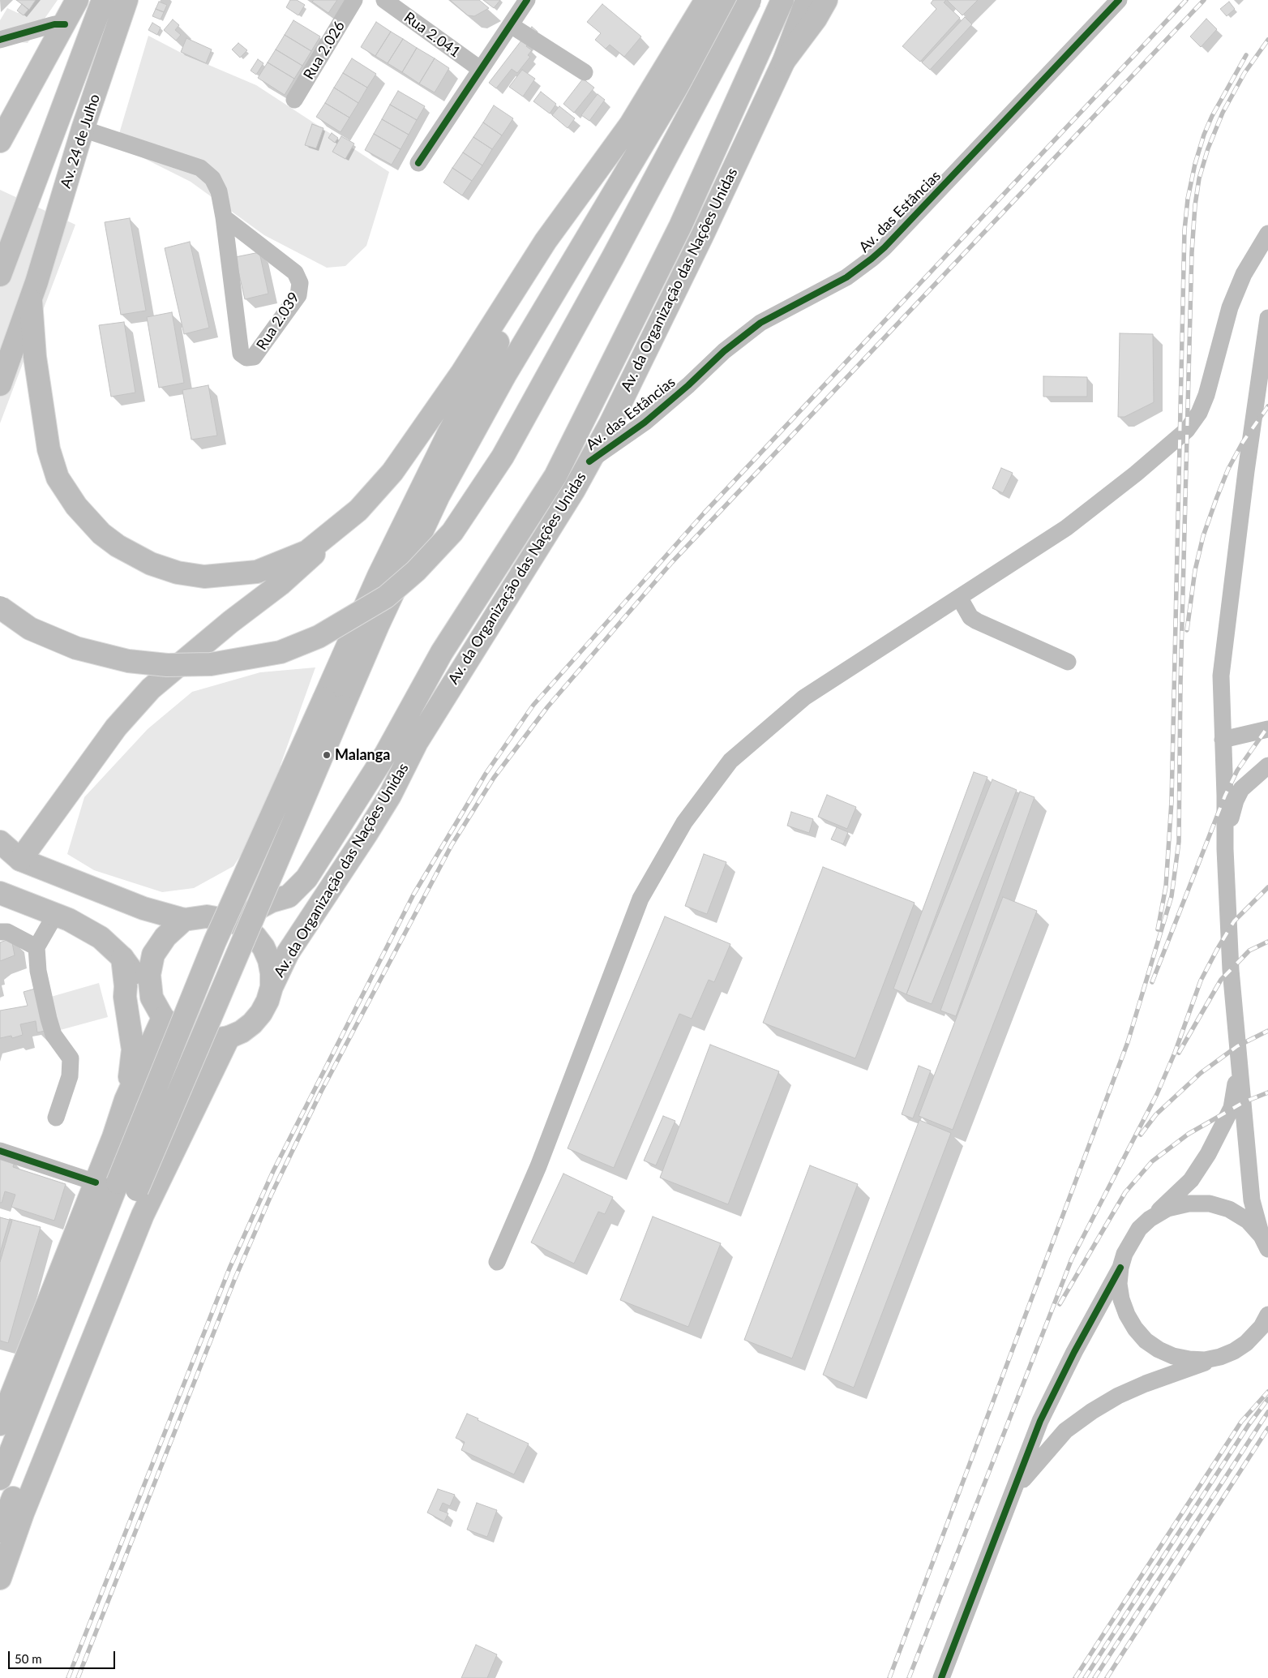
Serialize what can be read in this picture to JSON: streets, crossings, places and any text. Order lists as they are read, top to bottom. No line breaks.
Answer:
{"streets":{"main road":["Av. 24 de Julho","Av. da Organização das Nações Unidas"],"street":["Rua 2.041","Rua 2.026","Av. das Estâncias","Rua 2.039"]},"crossings":[["Av. 24 de Julho","Rua 2.039"],["Av. das Estâncias","Av. da Organização das Nações Unidas"]],"places":["Malanga"],"scale_bar":"50 m"}
